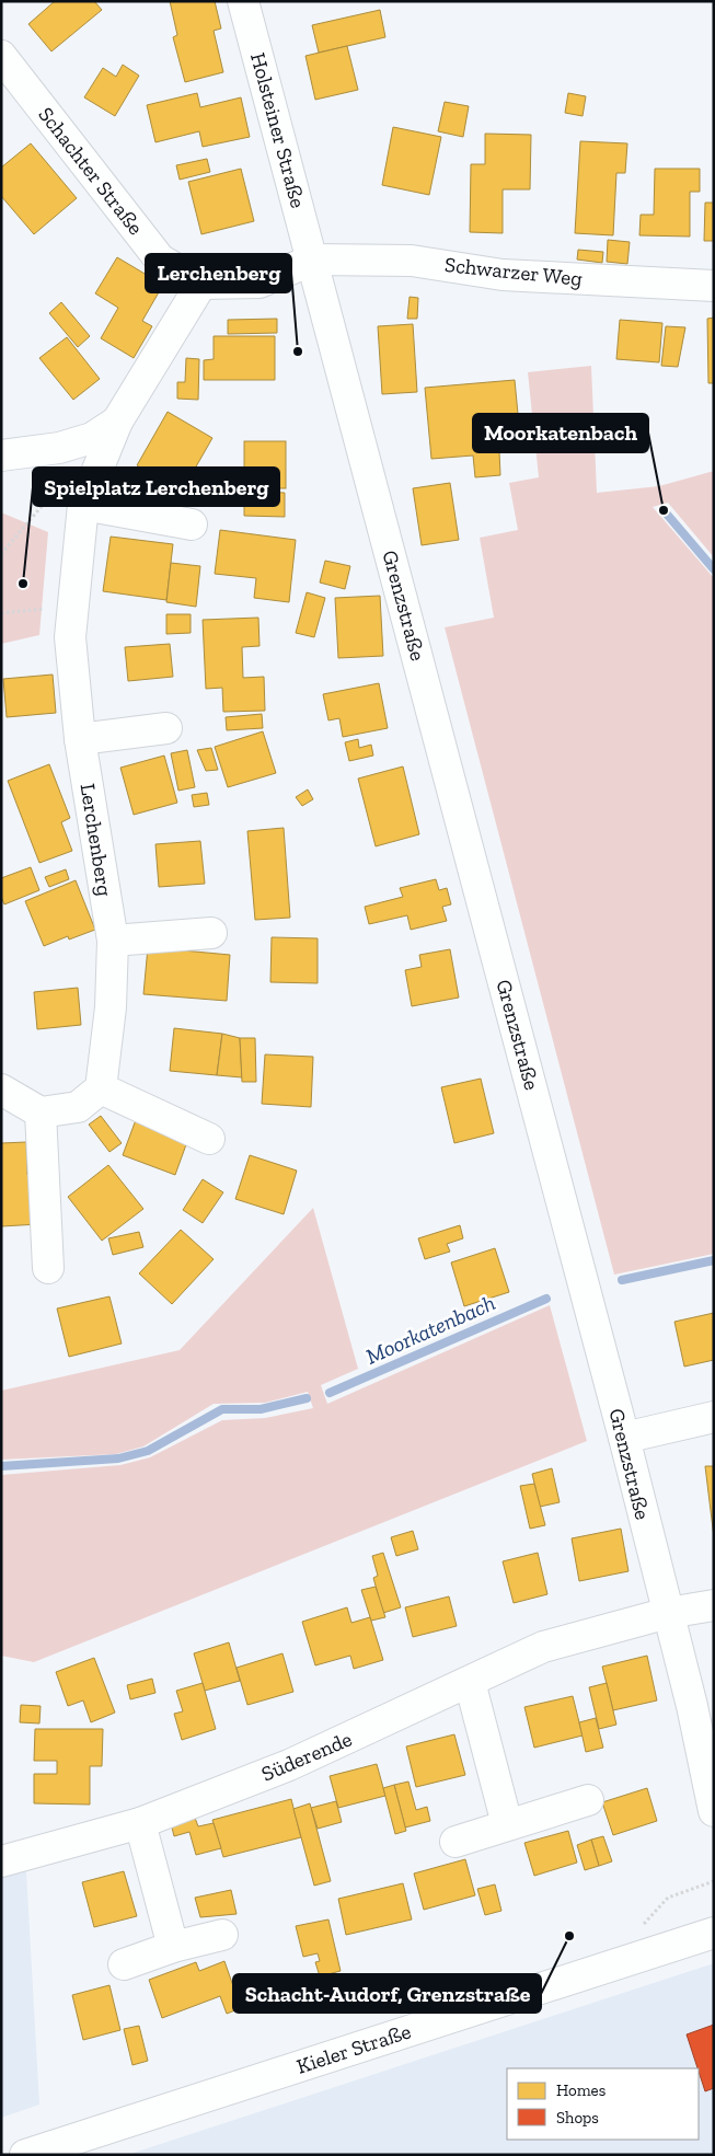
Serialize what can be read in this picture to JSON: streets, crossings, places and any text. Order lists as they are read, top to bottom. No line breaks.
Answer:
{"streets":{"street":["Holsteiner Straße","Schachter Straße","Schwarzer Weg","Grenzstraße","Lerchenberg","Süderende","Kieler Straße"]},"crossings":[["Holsteiner Straße","Schwarzer Weg"],["Holsteiner Straße","Grenzstraße"],["Schachter Straße","Lerchenberg"],["Schwarzer Weg","Grenzstraße"],["Grenzstraße","Süderende"]],"water":["Moorkatenbach"],"places":["Lerchenberg","Moorkatenbach","Spielplatz Lerchenberg","Schacht-Audorf, Grenzstraße"],"legend":["Homes","Shops"]}
